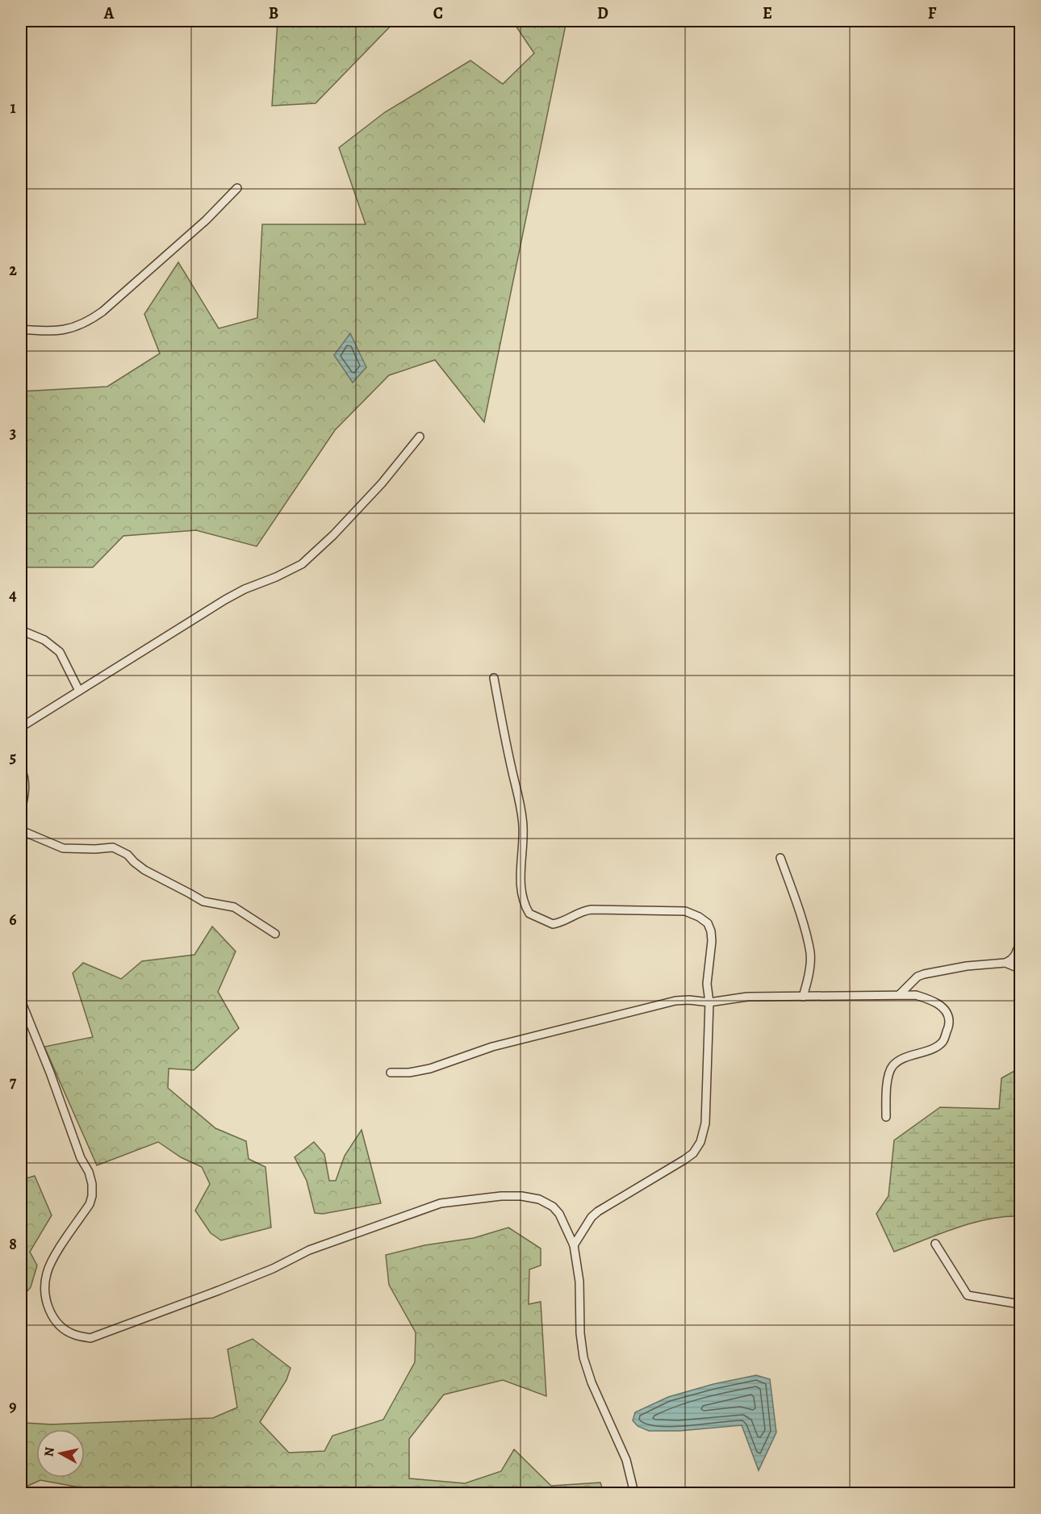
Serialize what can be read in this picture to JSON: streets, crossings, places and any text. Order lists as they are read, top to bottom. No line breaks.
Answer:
{"north":"left","grid":{"columns":["A","B","C","D","E","F"],"rows":["1","2","3","4","5","6","7","8","9"]}}
